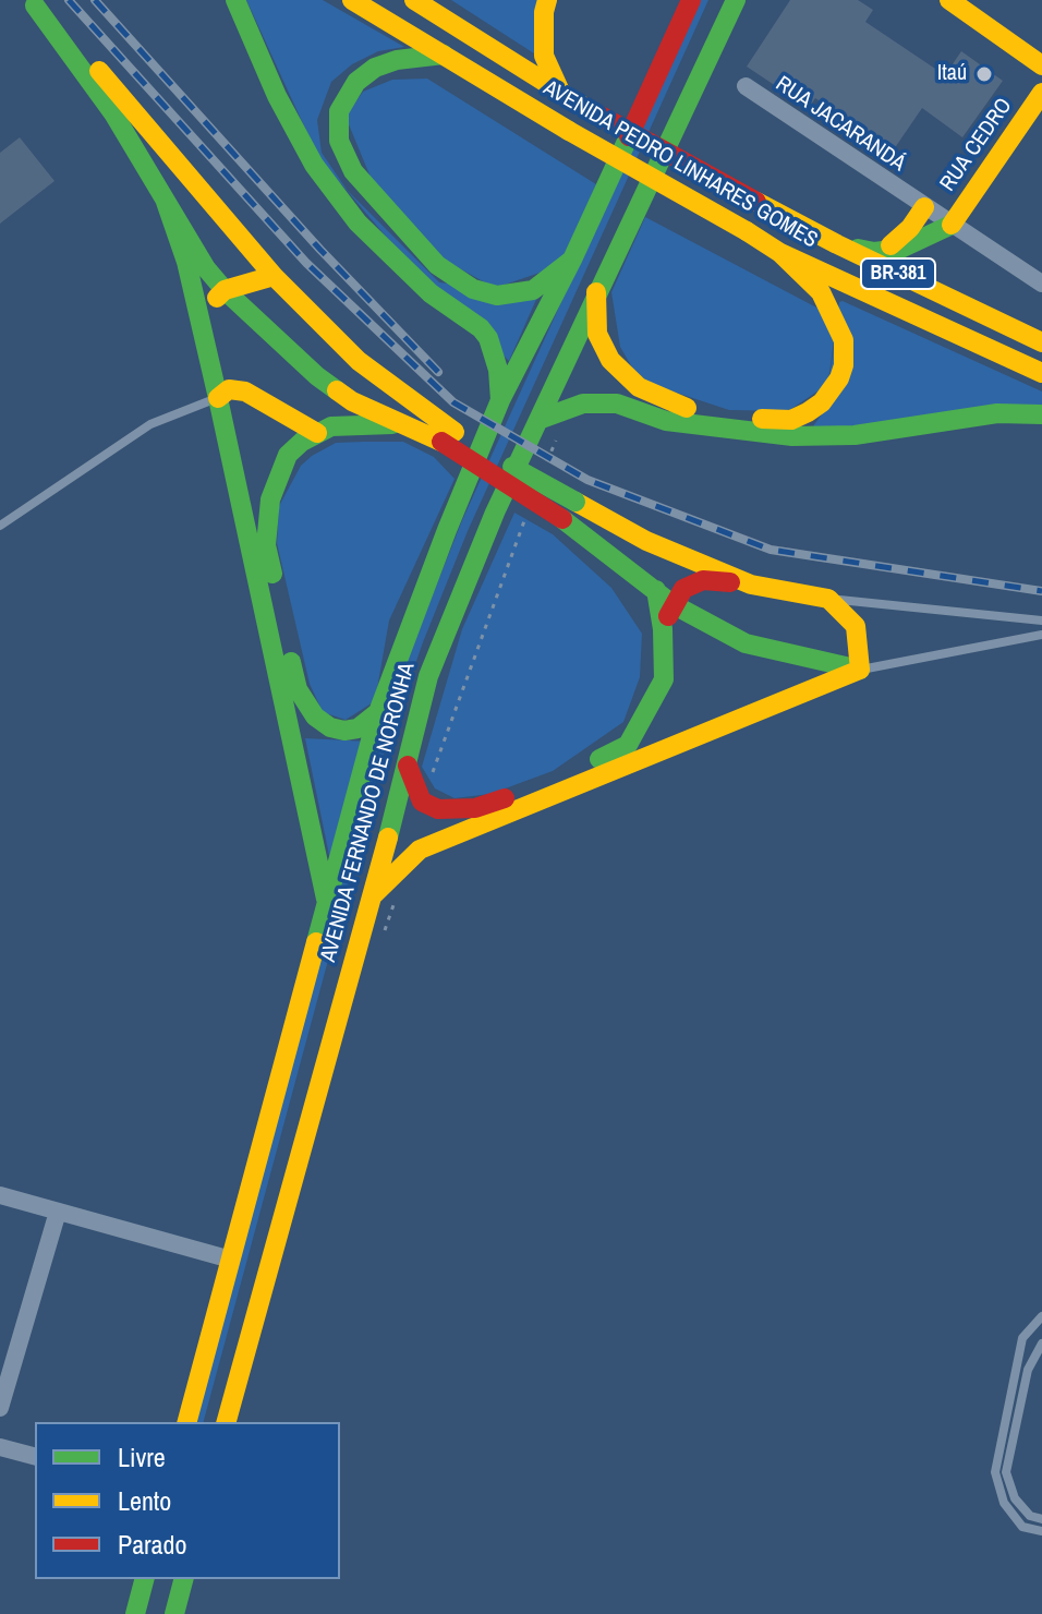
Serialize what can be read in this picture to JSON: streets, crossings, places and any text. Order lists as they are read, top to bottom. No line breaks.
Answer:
{"streets":{"main road":["RUA CEDRO","AVENIDA PEDRO LINHARES GOMES","BR-381","AVENIDA FERNANDO DE NORONHA"],"street":["RUA JACARANDÁ"]},"crossings":[["RUA JACARANDÁ","RUA CEDRO"]],"places":["Itaú"],"legend":["Livre","Lento","Parado"]}
